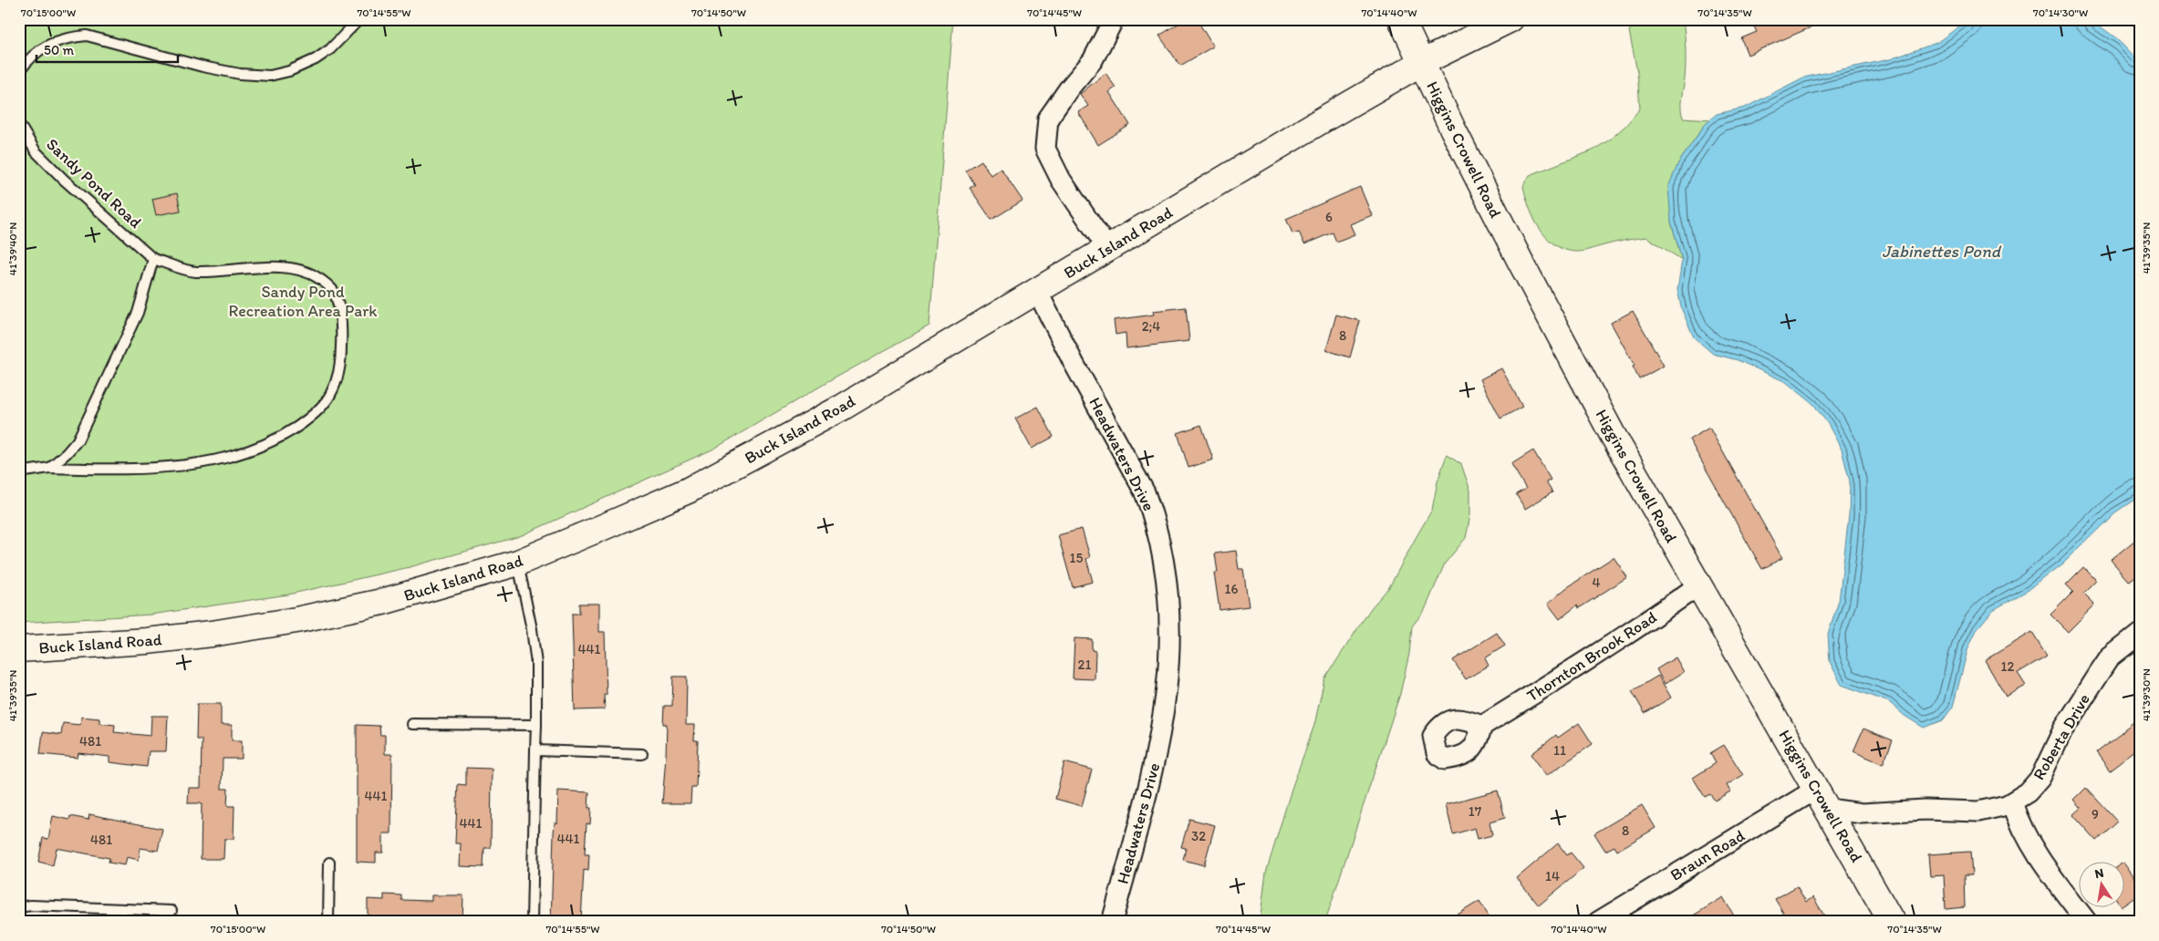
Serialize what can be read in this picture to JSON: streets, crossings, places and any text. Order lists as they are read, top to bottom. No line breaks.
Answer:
{"streets":{"main road":["Higgins Crowell Road","Buck Island Road"],"street":["Headwaters Drive","Thornton Brook Road","Roberta Drive","Braun Road"],"lane":["Sandy Pond Road"]},"crossings":[["Higgins Crowell Road","Buck Island Road"],["Higgins Crowell Road","Thornton Brook Road"],["Higgins Crowell Road","Roberta Drive"],["Higgins Crowell Road","Braun Road"],["Buck Island Road","Headwaters Drive"],["Roberta Drive","Braun Road"]],"water":["Jabinettes Pond"],"parks":["Sandy Pond Recreation Area Park"],"house_numbers":["6","2;4","8","15","4","16","441","21","12","481","11","441","17","9","441","8","32","441","481","14"],"scale_bar":"50 m","north":"top","coordinates":["70°15'00\"W","70°14'55\"W","70°14'50\"W","70°14'45\"W","70°14'40\"W","70°14'35\"W","70°14'30\"W","41°39'35\"N","41°39'40\"N","41°39'30\"N"]}
